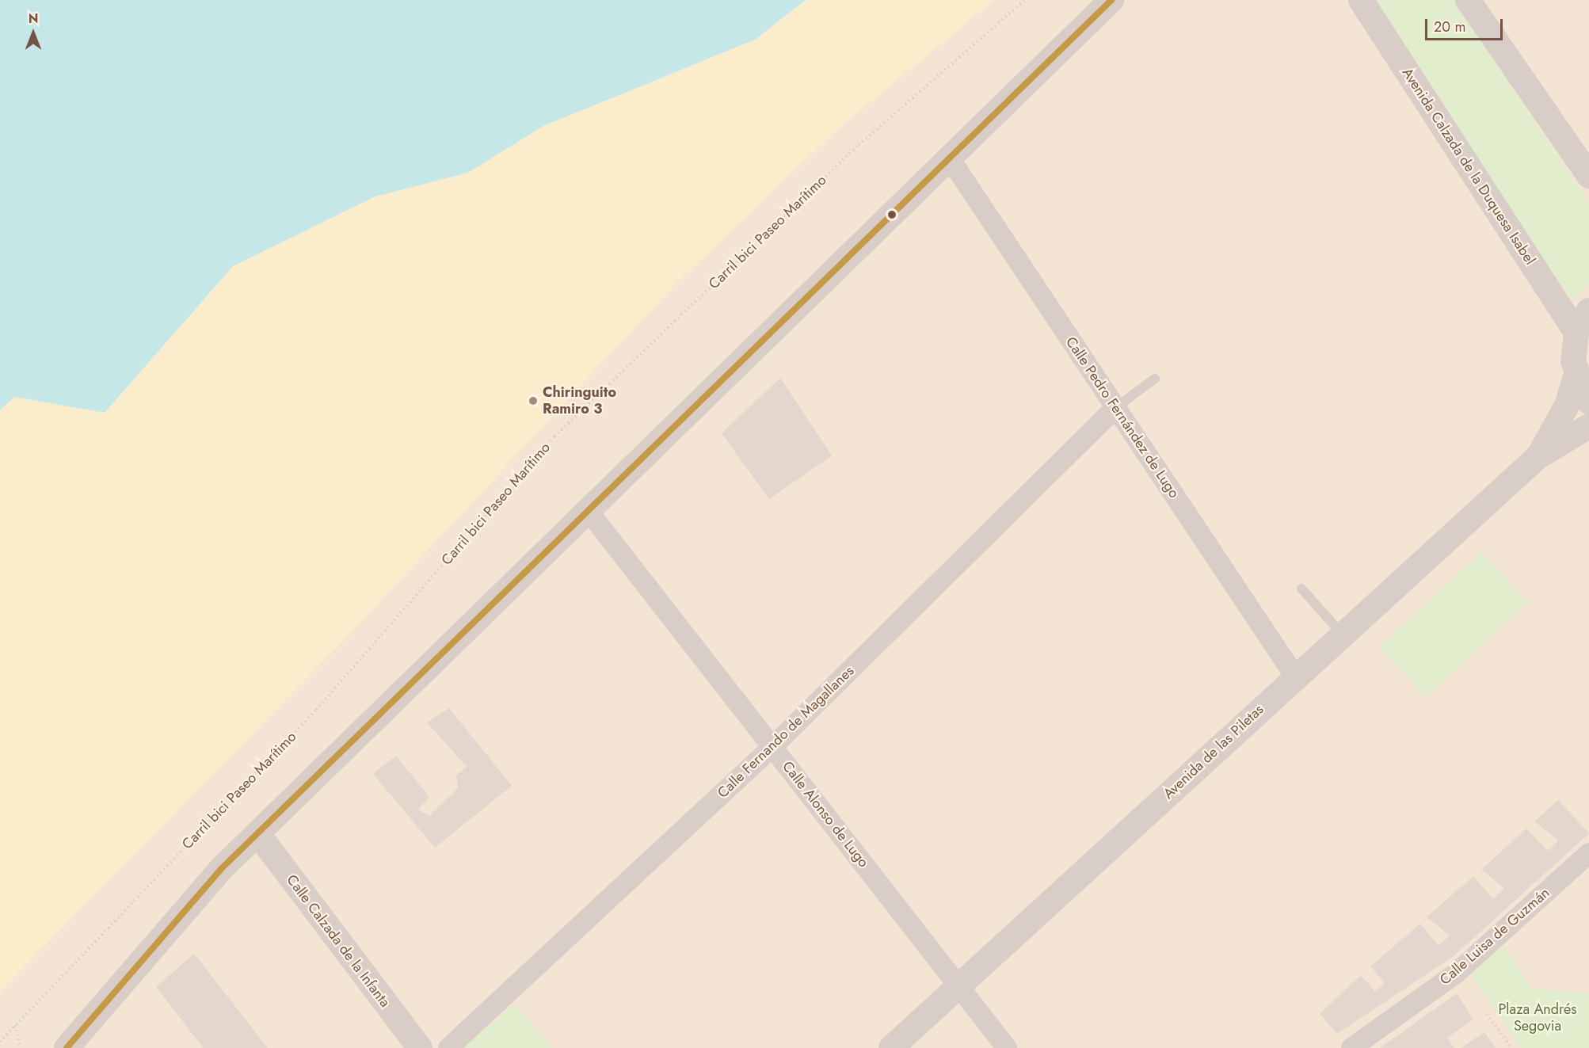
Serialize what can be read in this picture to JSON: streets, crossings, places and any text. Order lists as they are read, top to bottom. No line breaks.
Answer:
{"streets":{"street":["Avenida Calzada de la Duquesa Isabel","Calle Pedro Fernández de Lugo","Calle Fernando de Magallanes","Avenida de las Piletas","Calle Alonso de Lugo","Calle Luisa de Guzmán","Calle Calzada de la Infanta"],"path":["Carril bici Paseo Marítimo"]},"crossings":[["Calle Pedro Fernández de Lugo","Calle Fernando de Magallanes"],["Calle Pedro Fernández de Lugo","Avenida de las Piletas"],["Calle Fernando de Magallanes","Calle Alonso de Lugo"],["Avenida de las Piletas","Calle Alonso de Lugo"]],"parks":["Plaza Andrés Segovia"],"places":["Chiringuito Ramiro 3"],"scale_bar":"20 m","north":"top"}
